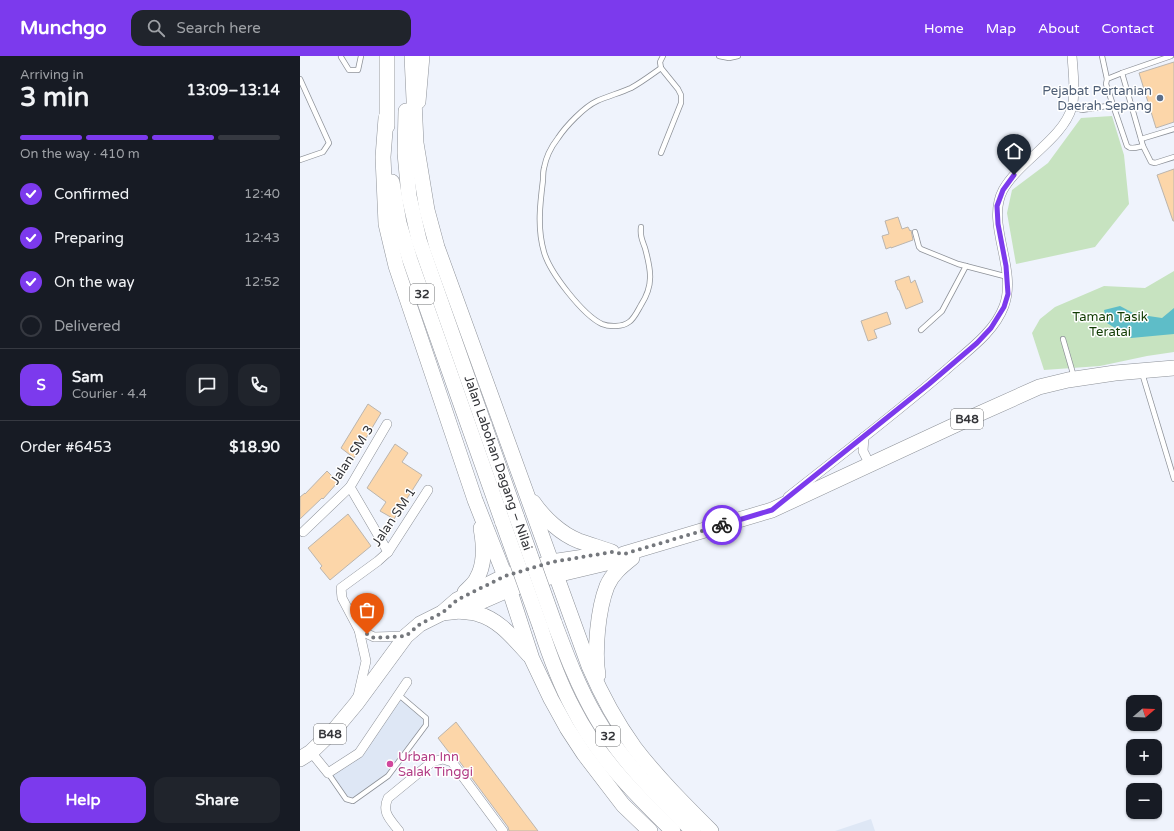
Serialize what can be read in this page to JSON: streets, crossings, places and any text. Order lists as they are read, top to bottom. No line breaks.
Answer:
{"streets":{"main road":["32","B48","Jalan Labohan Dagang ‒ Nilai"],"street":["Jalan SM 3","Jalan SM 1"]},"crossings":[["B48","Jalan SM 1"]],"parks":["Taman Tasik Teratai"],"places":["Pejabat Pertanian Daerah Sepang","Urban Inn Salak Tinggi"],"north":"right","page":{"header":"Munchgo","search":"Search here","nav":["Home","Map","About","Contact"],"heading":["3 min","Arriving in","13:09–13:14"],"panel":["Sam","Courier · 4.4","Order #6453","$18.90"],"bar":"On the way · 410 m","list":[["Confirmed","12:40"],["Preparing","12:43"],["On the way","12:52"],"Delivered"],"round":"S","map_buttons":["+","−"],"buttons":["Help","Share"]}}
